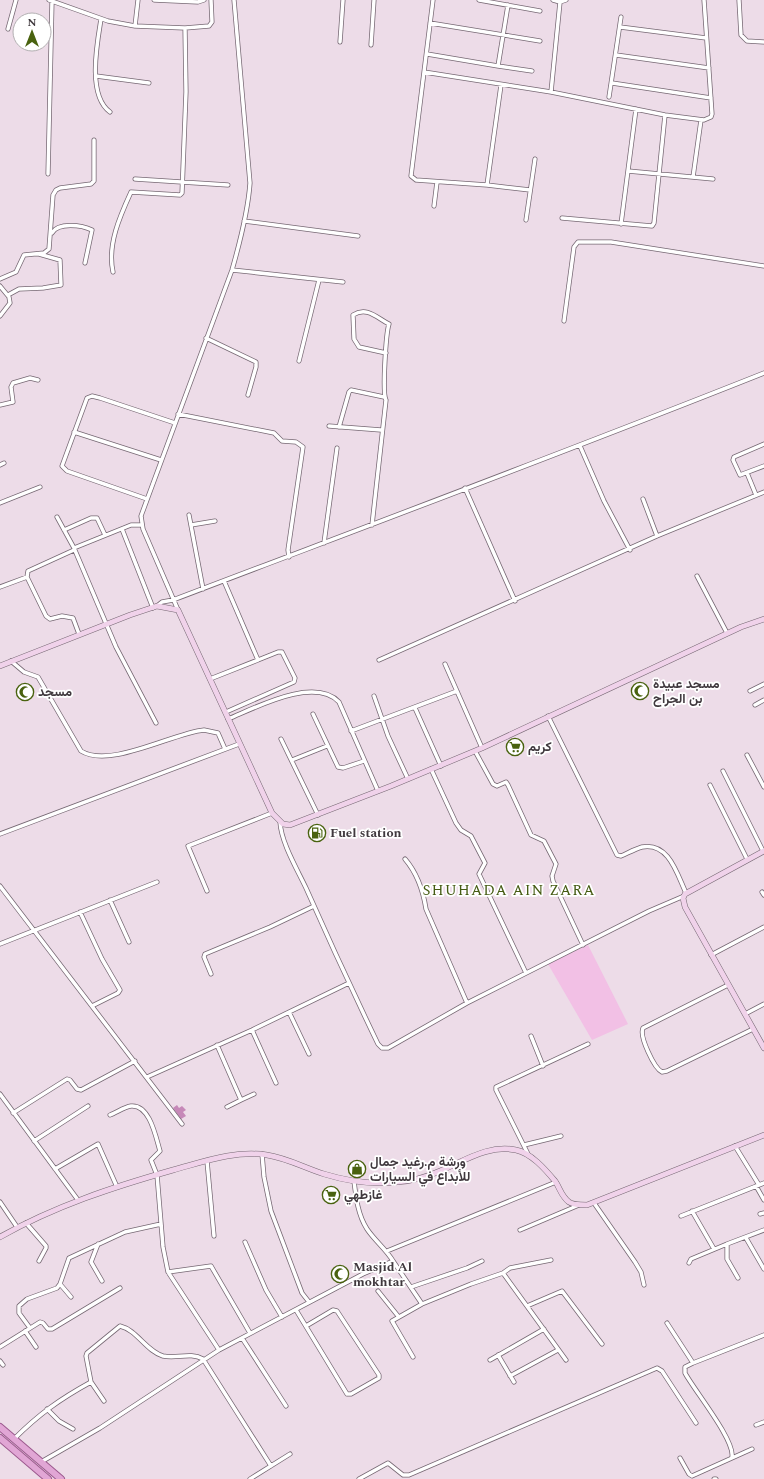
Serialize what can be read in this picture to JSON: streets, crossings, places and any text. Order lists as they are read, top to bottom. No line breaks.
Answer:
{"districts":["SHUHADA AIN ZARA"],"places":{"mosque":["مسجد عبيدة بن الجراح","مسجد","Masjid Al mokhtar"],"supermarket":["كريم","غازطهي"],"fuel station":["Fuel station"],"shop":["ورشة م.رغيد جمال للأبداع في السيارات"]},"north":"top"}
